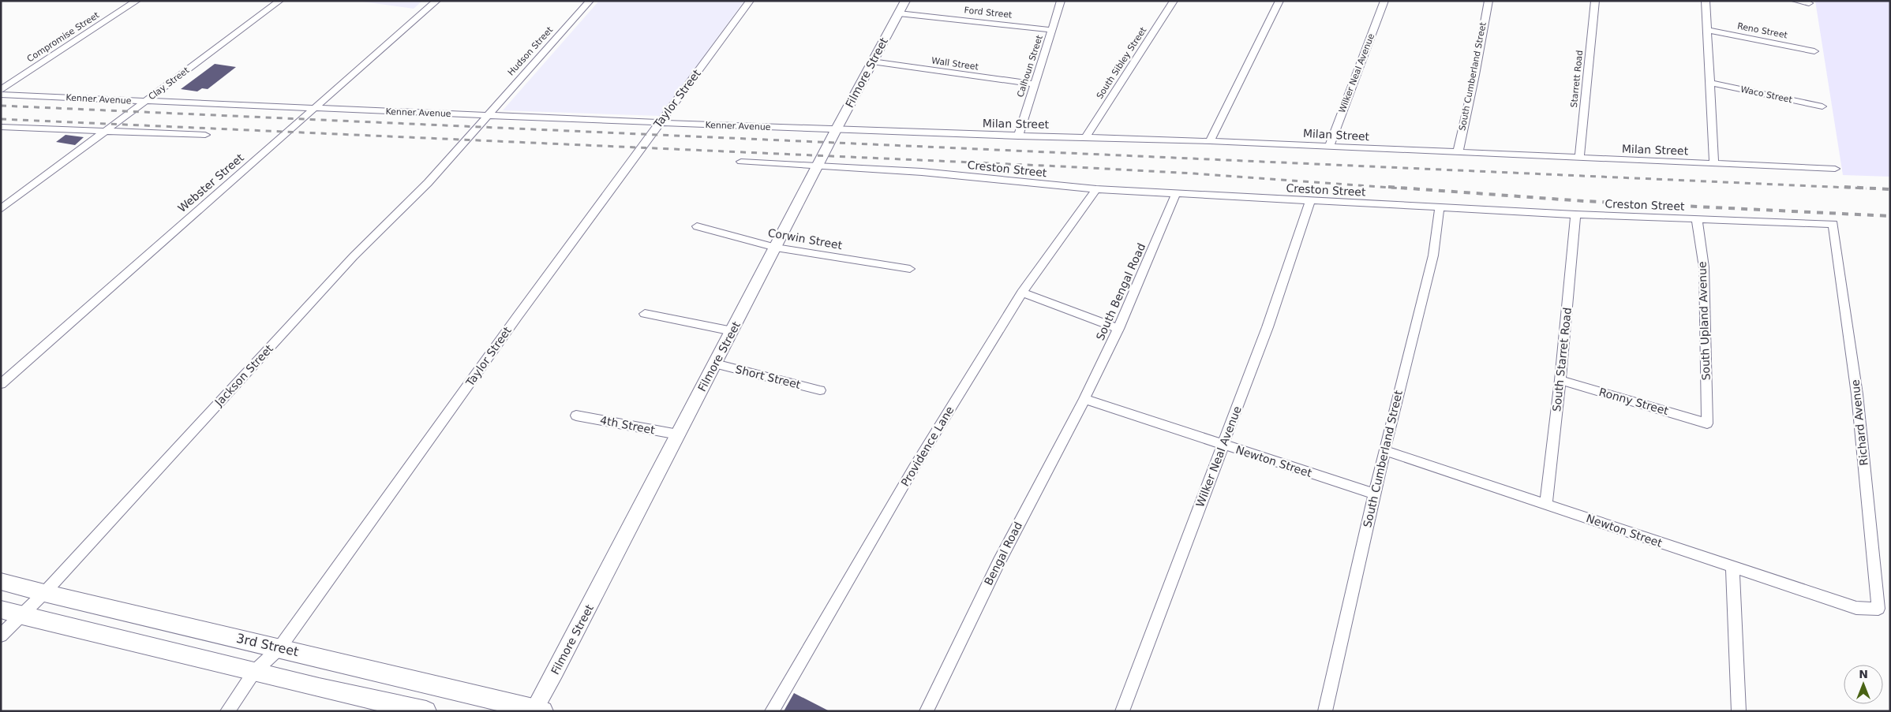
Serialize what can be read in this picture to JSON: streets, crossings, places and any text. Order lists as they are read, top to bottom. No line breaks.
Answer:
{"streets":{"main road":["3rd Street"],"street":["Ford Street","Reno Street","Compromise Street","Hudson Street","South Sibley Street","Wall Street","Calhoun Street","Filmore Street","Wilker Neal Avenue","South Cumberland Street","Starrett Road","Clay Street","Waco Street","Taylor Street","Kenner Avenue","Milan Street","Creston Street","Webster Street","Corwin Street","South Bengal Road","South Upland Avenue","South Starret Road","Jackson Street","Short Street","Ronny Street","Richard Avenue","4th Street","Providence Lane","Newton Street","Bengal Road"]},"crossings":[["Ford Street","Calhoun Street"],["Ford Street","Filmore Street"],["Hudson Street","Kenner Avenue"],["Hudson Street","Jackson Street"],["South Sibley Street","Milan Street"],["Wall Street","Calhoun Street"],["Wall Street","Filmore Street"],["Calhoun Street","Milan Street"],["Filmore Street","Kenner Avenue"],["Filmore Street","Milan Street"],["Filmore Street","Creston Street"],["Filmore Street","Corwin Street"],["Filmore Street","Short Street"],["Filmore Street","4th Street"],["Filmore Street","3rd Street"],["Wilker Neal Avenue","Milan Street"],["Wilker Neal Avenue","Creston Street"],["Wilker Neal Avenue","Newton Street"],["South Cumberland Street","Milan Street"],["South Cumberland Street","Creston Street"],["South Cumberland Street","Newton Street"],["Starrett Road","Milan Street"],["Clay Street","Kenner Avenue"],["Taylor Street","Kenner Avenue"],["Taylor Street","3rd Street"],["Kenner Avenue","Milan Street"],["Kenner Avenue","Webster Street"],["Kenner Avenue","Jackson Street"],["Creston Street","South Bengal Road"],["Creston Street","South Upland Avenue"],["Creston Street","South Starret Road"],["Creston Street","Richard Avenue"],["Creston Street","Providence Lane"],["South Bengal Road","Newton Street"],["South Bengal Road","Bengal Road"],["South Upland Avenue","Ronny Street"],["South Starret Road","Ronny Street"],["South Starret Road","Newton Street"],["Jackson Street","3rd Street"],["Richard Avenue","Newton Street"],["Newton Street","Bengal Road"]],"north":"top"}
